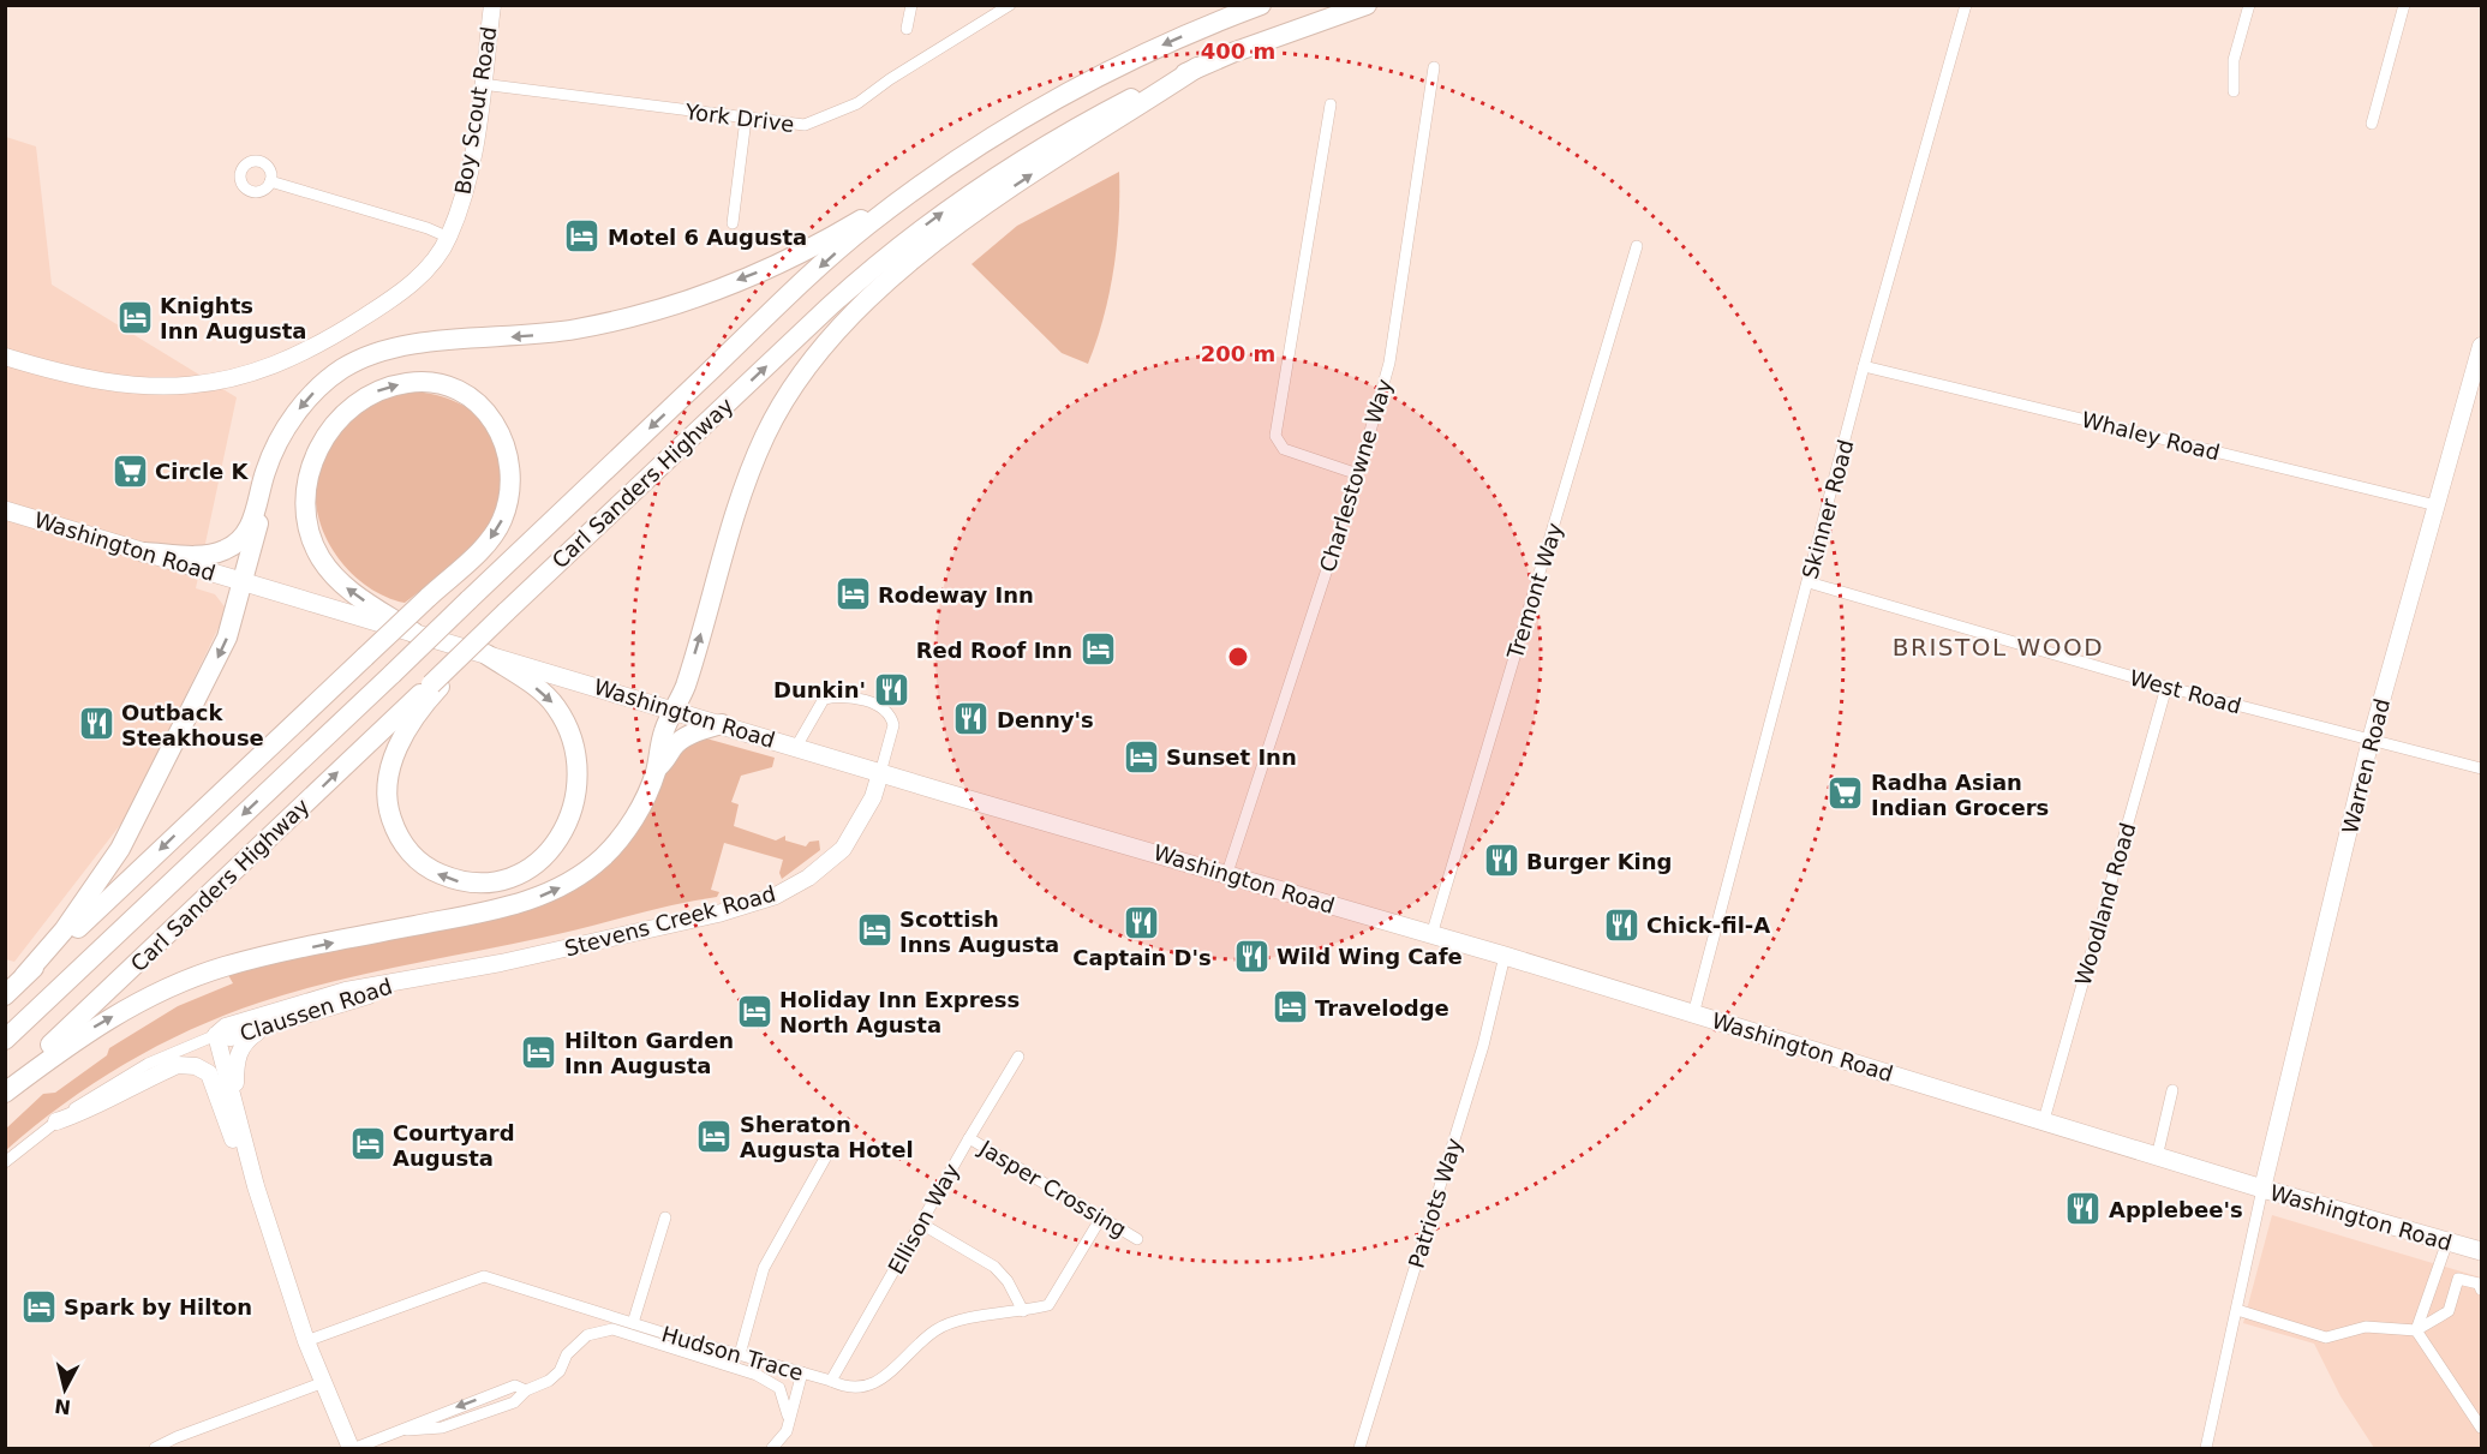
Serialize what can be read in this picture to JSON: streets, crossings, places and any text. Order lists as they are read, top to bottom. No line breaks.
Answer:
{"streets":{"highway":["Carl Sanders Highway"],"main road":["Washington Road"],"street":["Boy Scout Road","York Drive","Whaley Road","Charlestowne Way","Skinner Road","Tremont Way","West Road","Warren Road","Woodland Road","Stevens Creek Road","Claussen Road","Jasper Crossing","Patriots Way","Ellison Way","Hudson Trace"]},"crossings":[["Boy Scout Road","York Drive"],["Whaley Road","Skinner Road"],["Whaley Road","Warren Road"],["Charlestowne Way","Washington Road"],["Skinner Road","Washington Road"],["Skinner Road","West Road"],["Washington Road","Tremont Way"],["Washington Road","Warren Road"],["Washington Road","Woodland Road"],["Washington Road","Stevens Creek Road"],["Washington Road","Patriots Way"],["West Road","Warren Road"],["West Road","Woodland Road"],["Stevens Creek Road","Claussen Road"],["Jasper Crossing","Ellison Way"],["Jasper Crossing","Hudson Trace"],["Ellison Way","Hudson Trace"]],"districts":["BRISTOL WOOD"],"places":{"hotel":["Motel 6 Augusta","Knights Inn Augusta","Rodeway Inn","Red Roof Inn","Sunset Inn","Scottish Inns Augusta","Travelodge","Holiday Inn Express North Agusta","Hilton Garden Inn Augusta","Sheraton Augusta Hotel","Courtyard Augusta","Spark by Hilton"],"supermarket":["Circle K","Radha Asian Indian Grocers"],"restaurant":["Dunkin'","Denny's","Outback Steakhouse","Burger King","Captain D's","Chick-fil-A","Wild Wing Cafe","Applebee's"]},"north":"bottom","rings":["400 m","200 m"]}
